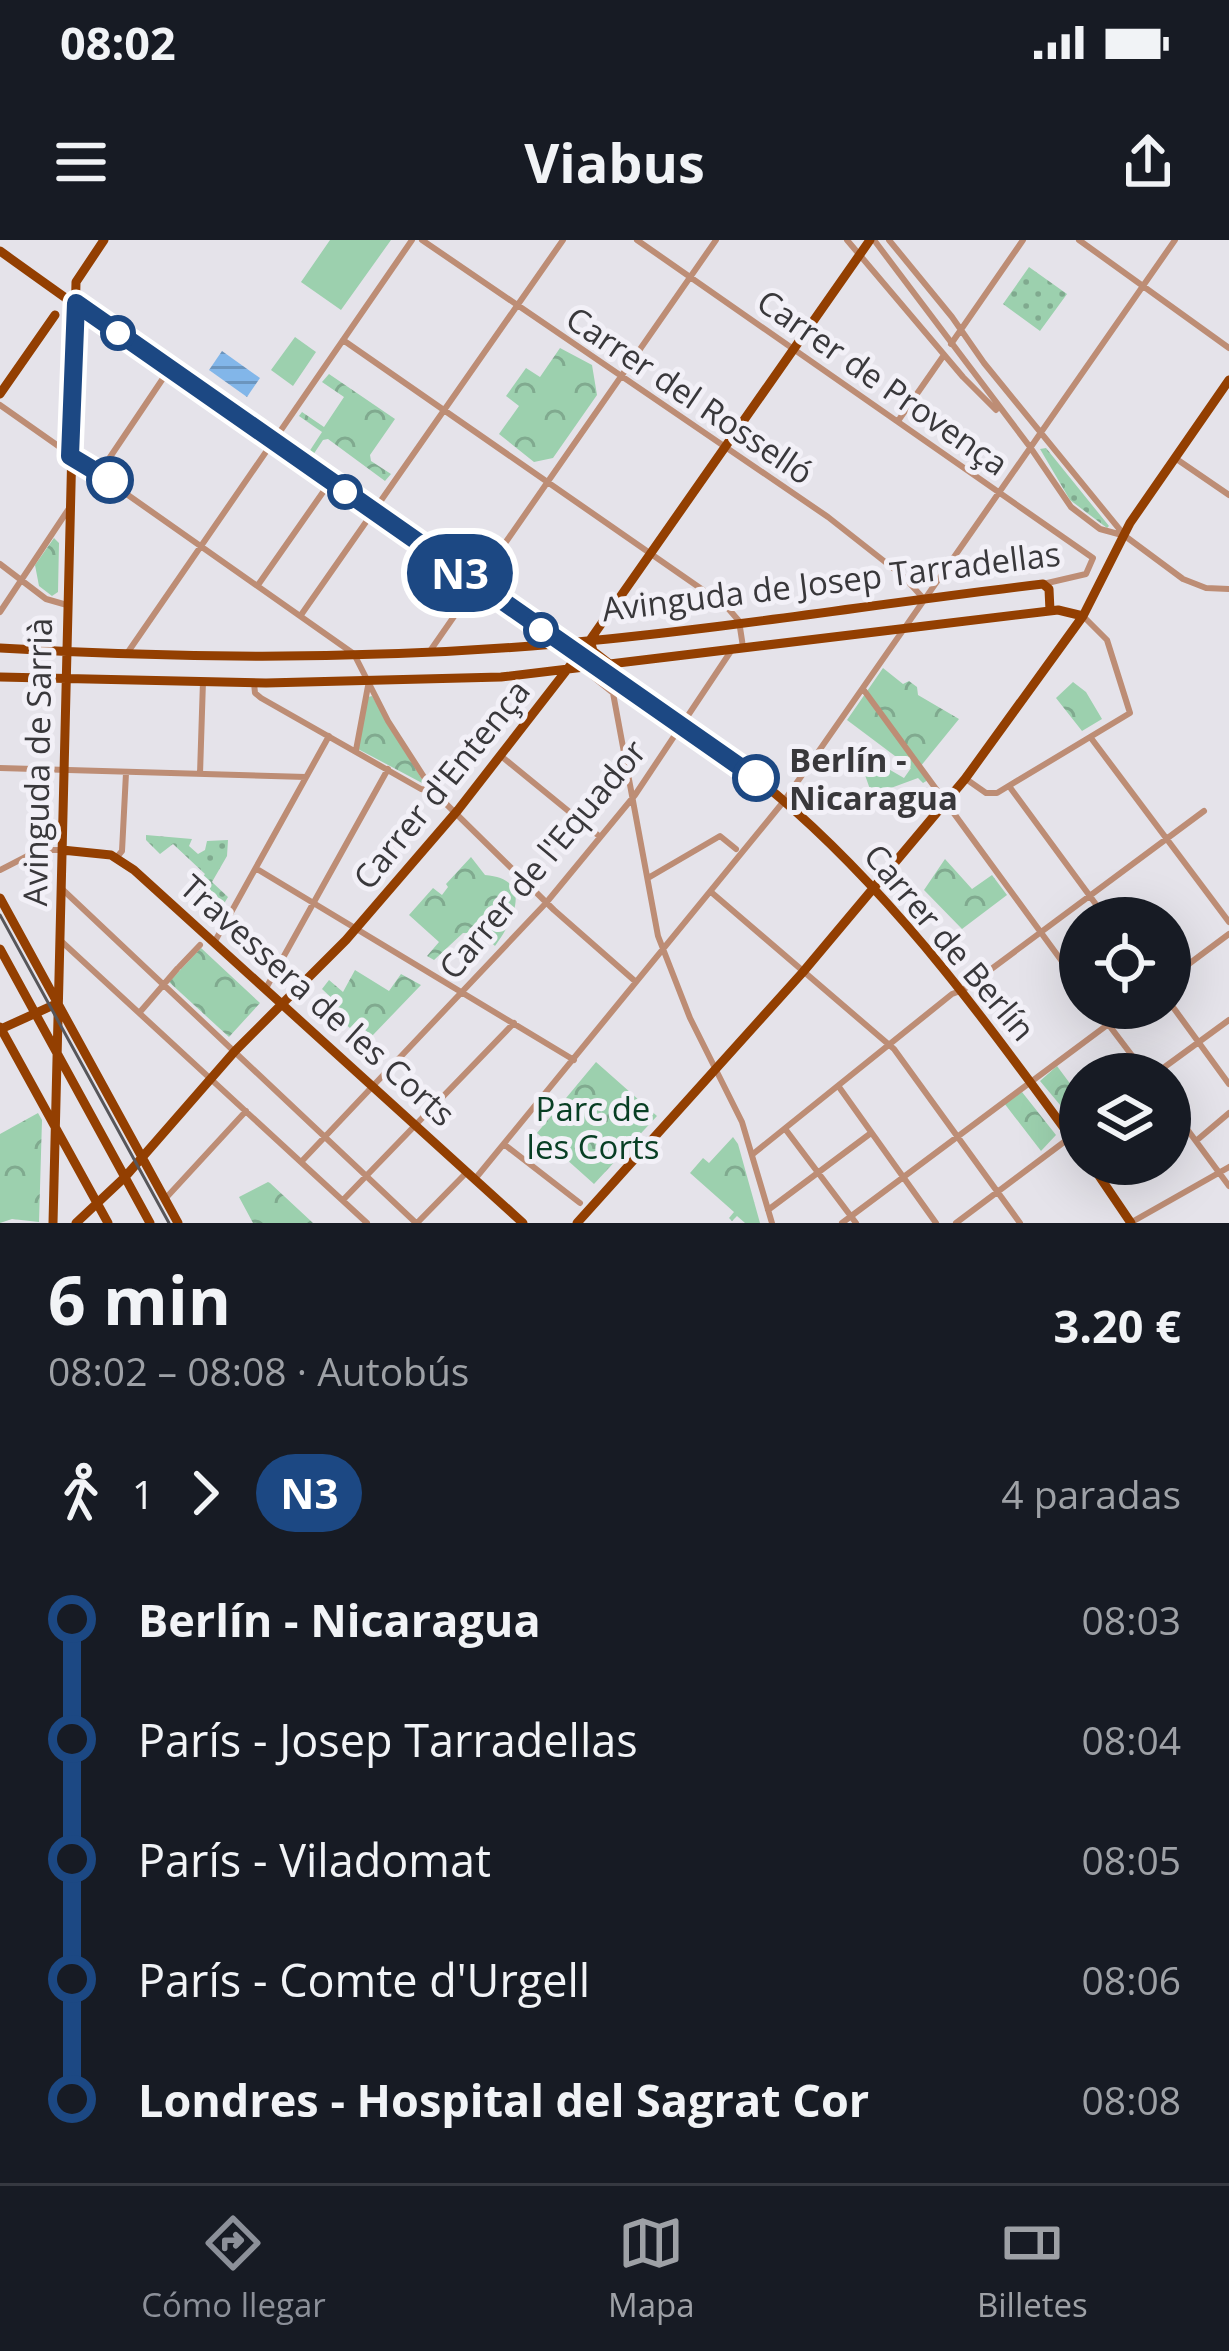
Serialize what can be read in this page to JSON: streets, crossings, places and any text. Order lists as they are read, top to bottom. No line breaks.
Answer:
{"streets":{"main road":["Avinguda de Josep Tarradellas","Avinguda de Sarrià","Carrer d'Entença","Carrer de Berlín","Travessera de les Corts"],"street":["Carrer de Provença","Carrer del Rosselló","Carrer de l'Equador"]},"crossings":[["Carrer de Provença","Avinguda de Josep Tarradellas"],["Carrer de Provença","Carrer d'Entença"],["Carrer del Rosselló","Avinguda de Josep Tarradellas"],["Carrer del Rosselló","Carrer d'Entença"],["Avinguda de Josep Tarradellas","Avinguda de Sarrià"],["Avinguda de Josep Tarradellas","Carrer d'Entença"],["Avinguda de Josep Tarradellas","Carrer de l'Equador"],["Avinguda de Josep Tarradellas","Carrer de Berlín"],["Carrer d'Entença","Travessera de les Corts"],["Carrer de l'Equador","Carrer de Berlín"],["Carrer de l'Equador","Travessera de les Corts"]],"parks":["Parc de les Corts"],"places":["Berlín - Nicaragua"],"lines":["bus line N3"],"page":{"status":"08:02","header":"Viabus","on_map":"N3","heading":["6 min","08:02 – 08:08 · Autobús","3.20 €"],"legs":["1","N3","4 paradas"],"list":[{"name":"Berlín - Nicaragua","value":"08:03"},{"name":"París - Josep Tarradellas","value":"08:04"},{"name":"París - Viladomat","value":"08:05"},{"name":"París - Comte d'Urgell","value":"08:06"},{"name":"Londres - Hospital del Sagrat Cor","value":"08:08"}],"tabs":["Cómo llegar","Mapa","Billetes"]}}
